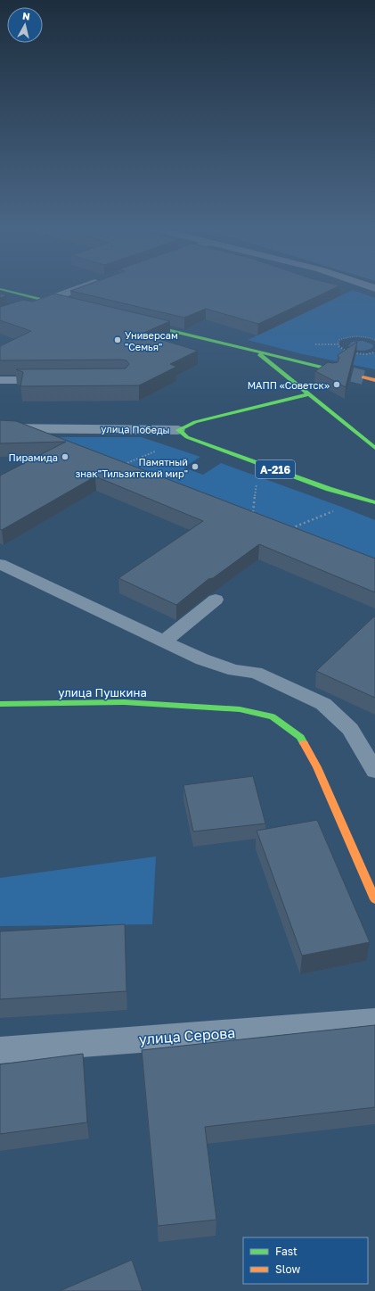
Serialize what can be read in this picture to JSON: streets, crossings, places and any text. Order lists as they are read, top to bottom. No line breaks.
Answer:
{"streets":{"main road":["улица Победы","А-216","улица Пушкина"],"street":["улица Серова"]},"crossings":[["улица Победы","А-216"]],"places":["Универсам \"Семья\"","МАПП «Советск»","Пирамида","Памятный знак\"Тильзитский мир\""],"legend":["Fast","Slow"],"north":"top"}
